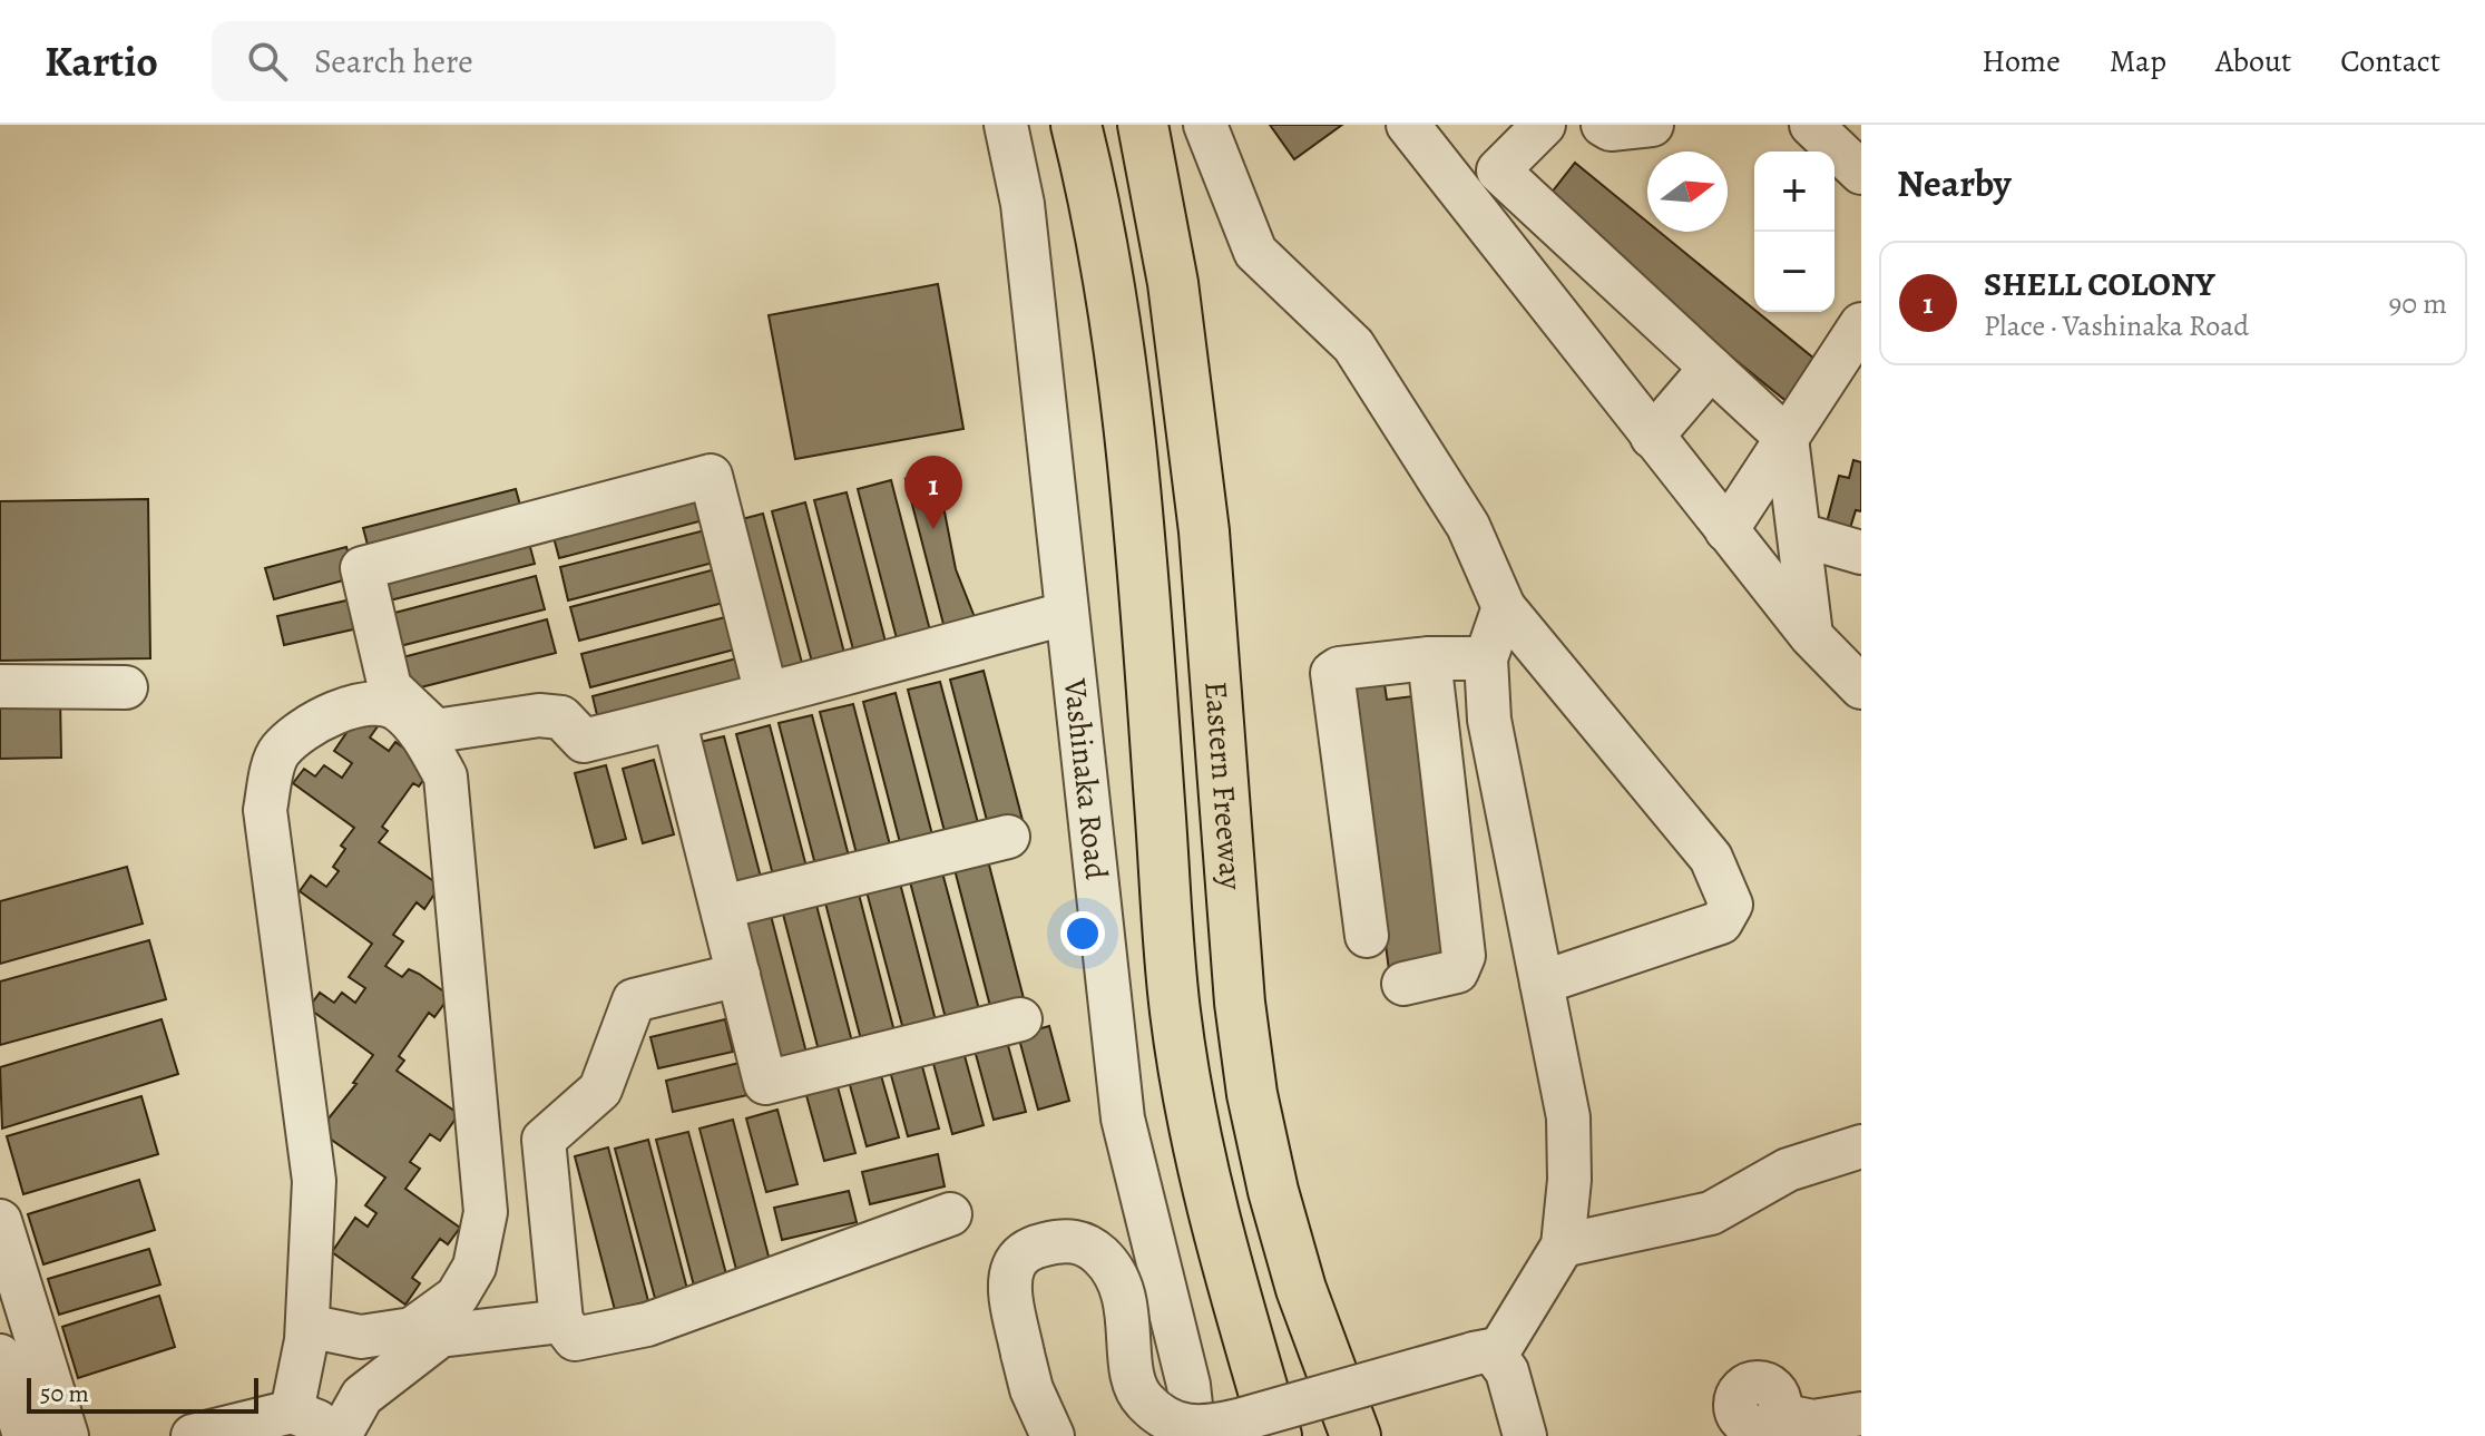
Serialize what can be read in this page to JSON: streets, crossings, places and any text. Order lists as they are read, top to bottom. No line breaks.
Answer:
{"streets":{"highway":["Eastern Freeway"],"street":["Vashinaka Road"]},"scale_bar":"50 m","north":"right","page":{"header":"Kartio","search":"Search here","nav":["Home","Map","About","Contact"],"heading":"Nearby","map_buttons":["+","−"],"list":[{"mark":"1","name":"SHELL COLONY","note":"Place · Vashinaka Road","value":"90 m"}],"pins":"1","scale":"50 m"}}
